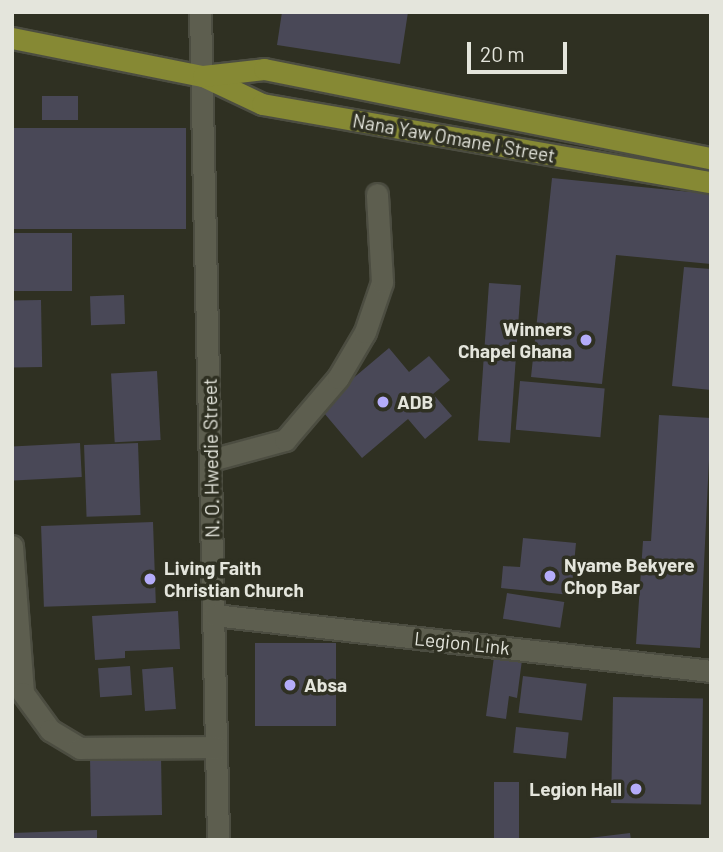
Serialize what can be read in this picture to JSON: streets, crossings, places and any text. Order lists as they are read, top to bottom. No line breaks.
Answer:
{"streets":{"main road":["Nana Yaw Omane I Street"],"street":["N. O. Hwedie Street","Legion Link"]},"crossings":[["Nana Yaw Omane I Street","N. O. Hwedie Street"],["N. O. Hwedie Street","Legion Link"]],"places":["Winners Chapel Ghana","ADB","Nyame Bekyere Chop Bar","Living Faith Christian Church","Absa","Legion Hall"],"scale_bar":"20 m"}
